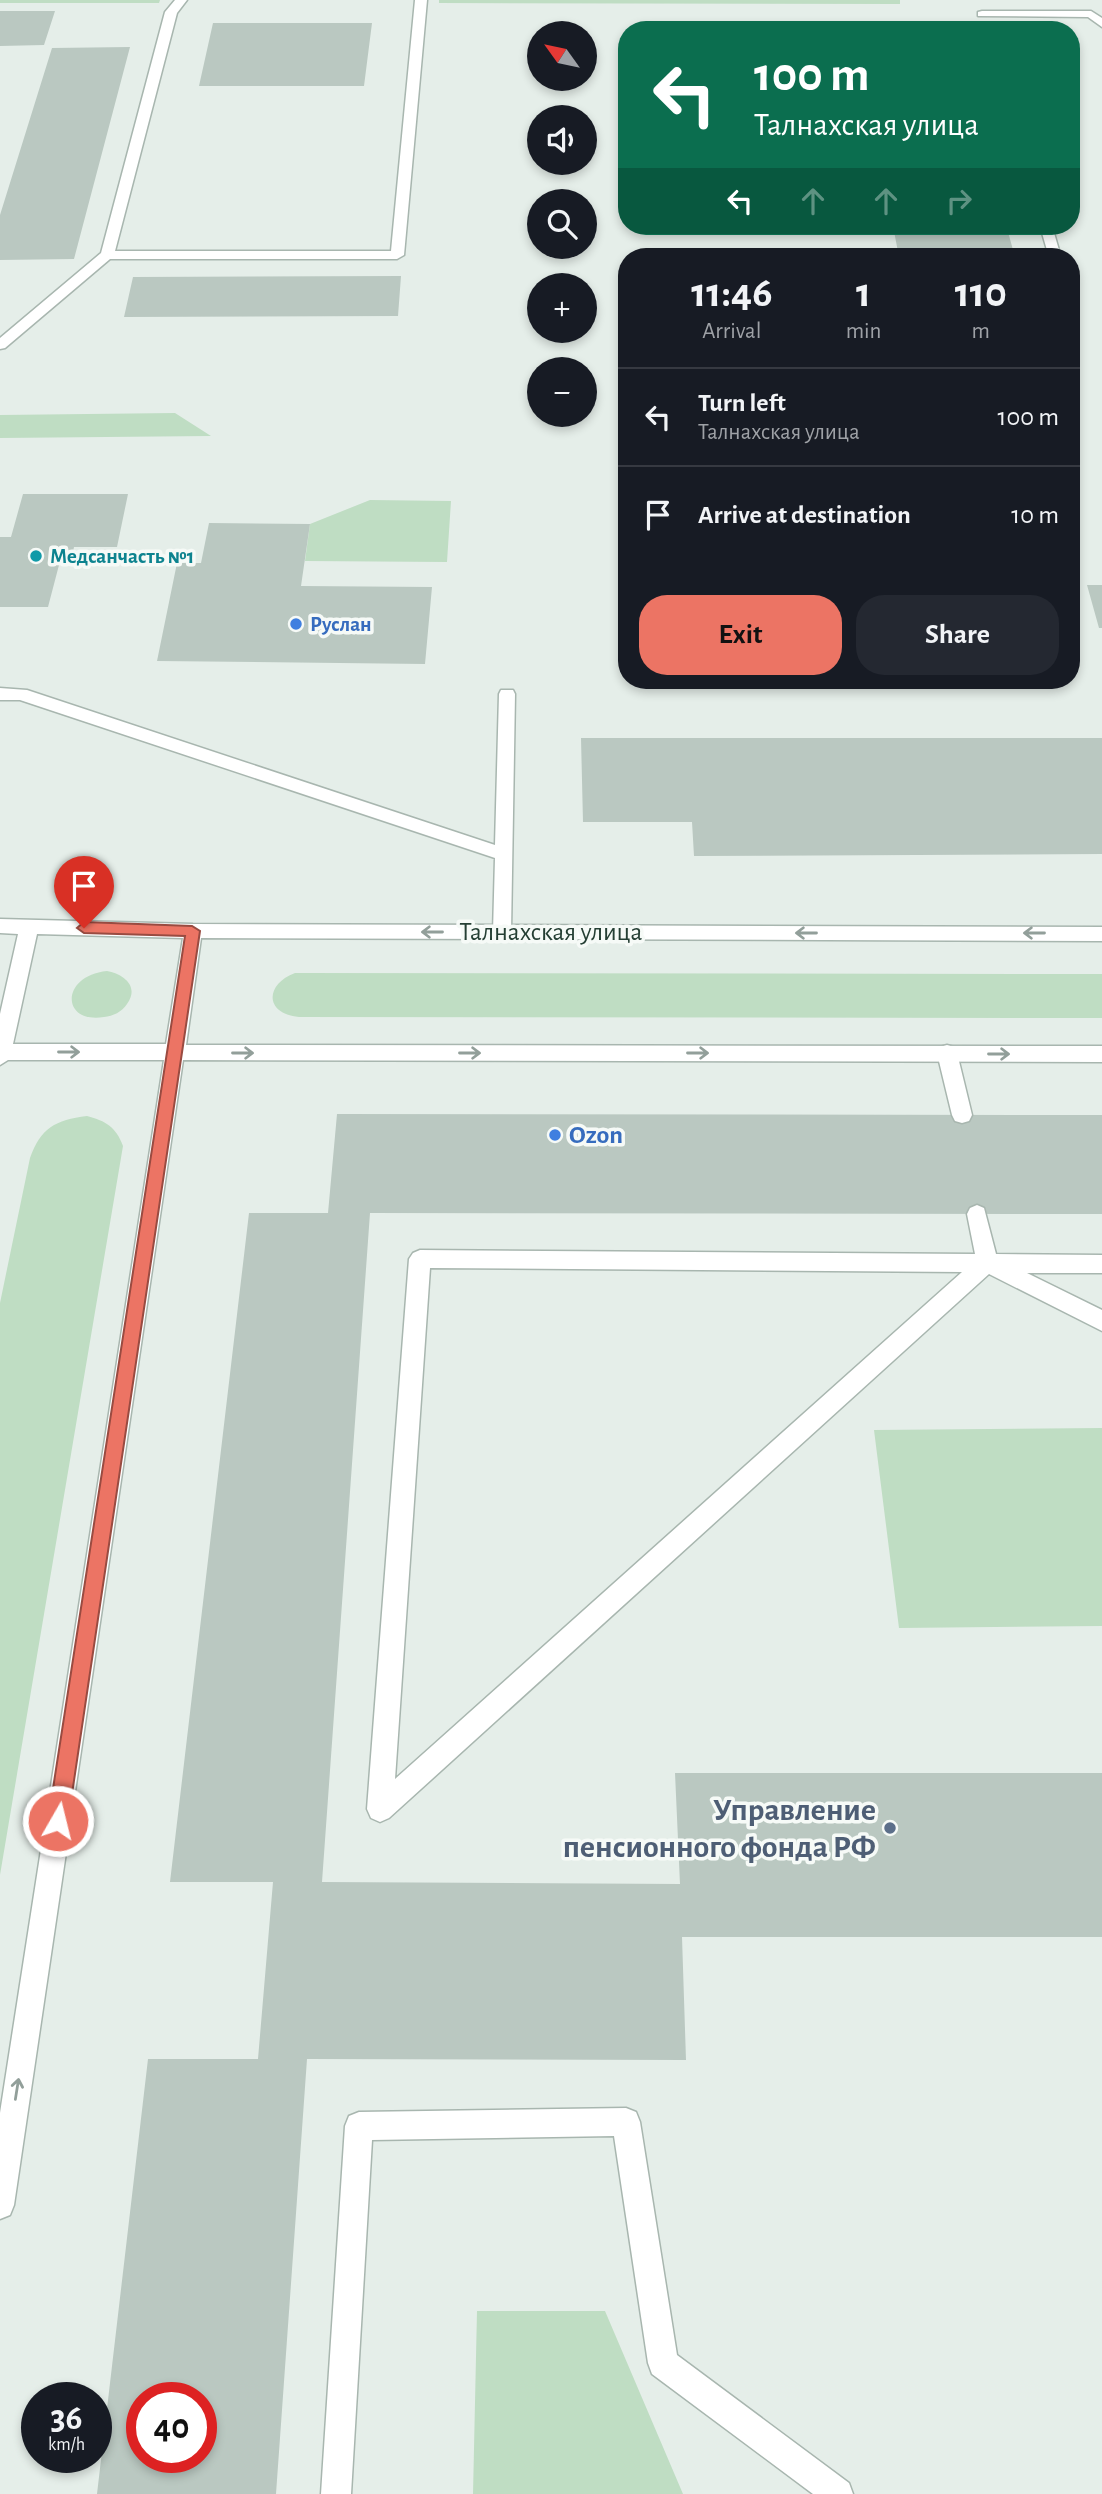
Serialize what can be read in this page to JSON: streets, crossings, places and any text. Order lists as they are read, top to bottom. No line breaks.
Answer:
{"streets":{"street":["Талнахская улица"]},"places":["Медсанчасть №1","Руслан","Ozon","Управление пенсионного фонда РФ"],"north":"top left","page":{"map_buttons":["+","−"],"turn":["100 m","Талнахская улица"],"eta":["11:46","Arrival","1","min","110","m"],"list":[{"name":"Turn left","note":"Талнахская улица","value":"100 m"},{"name":"Arrive at destination","value":"10 m"}],"buttons":["Exit","Share"],"speed":"36 km/h","limit":"40"}}
